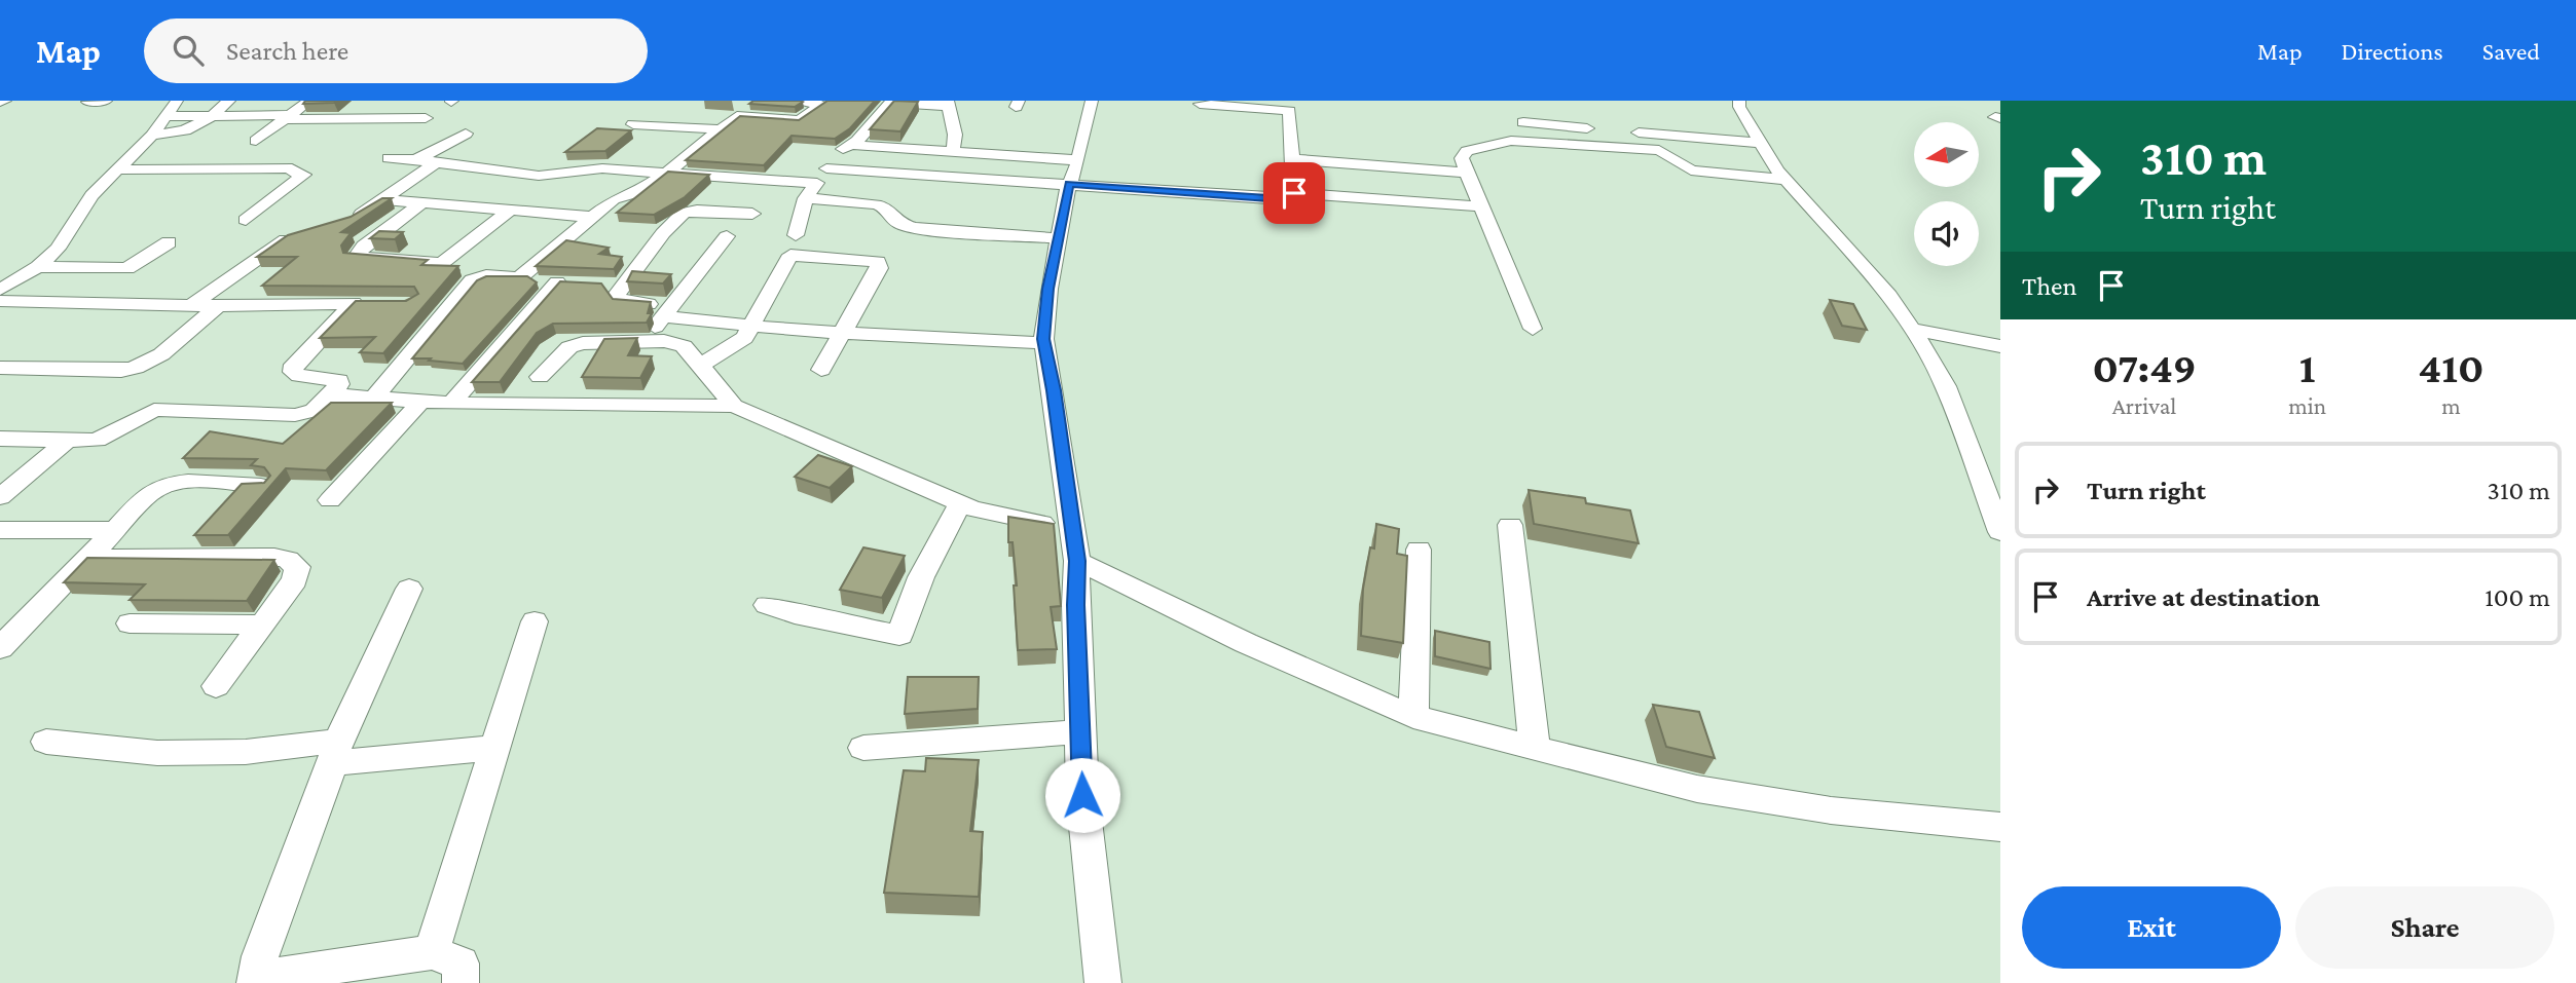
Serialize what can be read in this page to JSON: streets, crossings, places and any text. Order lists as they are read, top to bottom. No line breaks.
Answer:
{"north":"left","page":{"header":"Map","search":"Search here","nav":["Map","Directions","Saved"],"turn":["310 m","Turn right"],"then":"Then","eta":["07:49","Arrival","1","min","410","m"],"list":[{"name":"Turn right","value":"310 m"},{"name":"Arrive at destination","value":"100 m"}],"buttons":["Exit","Share"]}}
